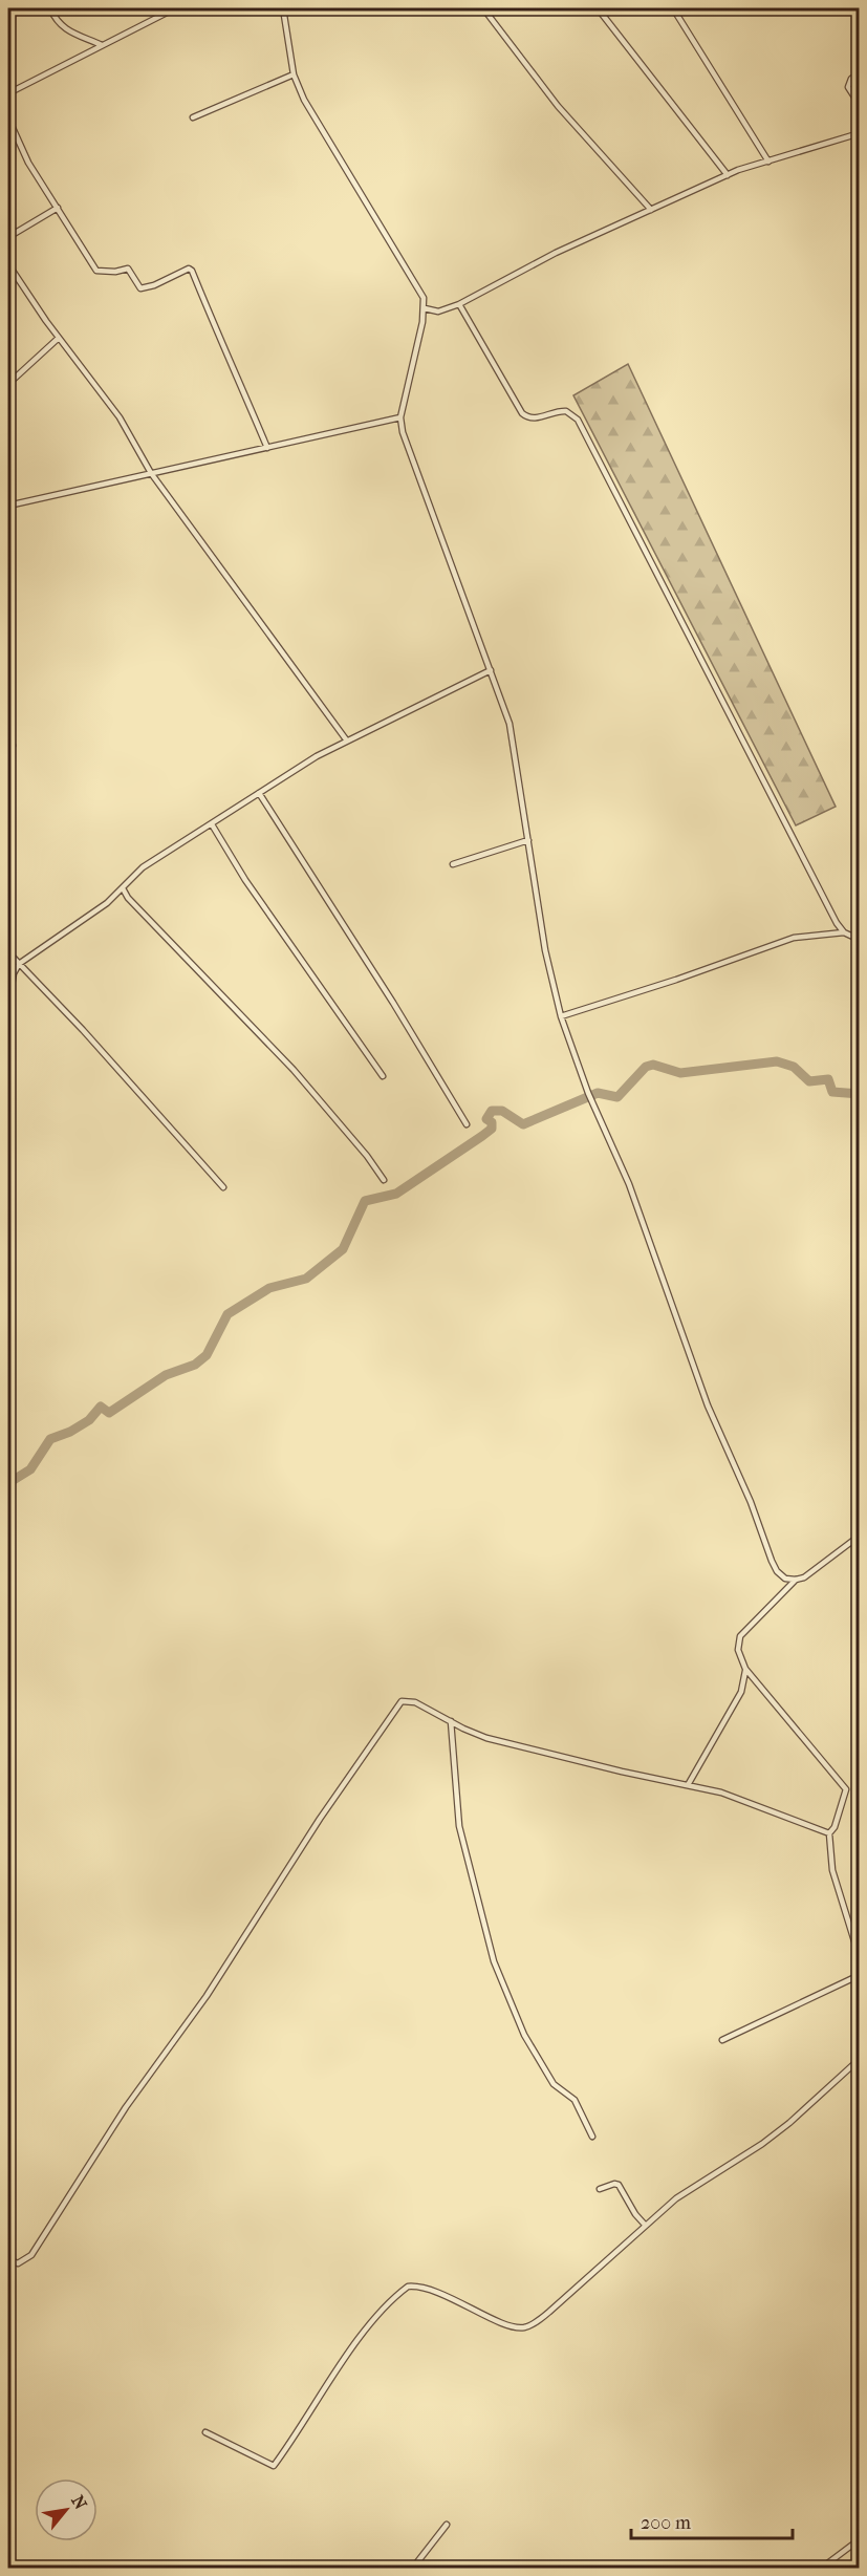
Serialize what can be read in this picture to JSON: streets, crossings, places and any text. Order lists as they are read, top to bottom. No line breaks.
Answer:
{"scale_bar":"200 m","north":"top right"}
